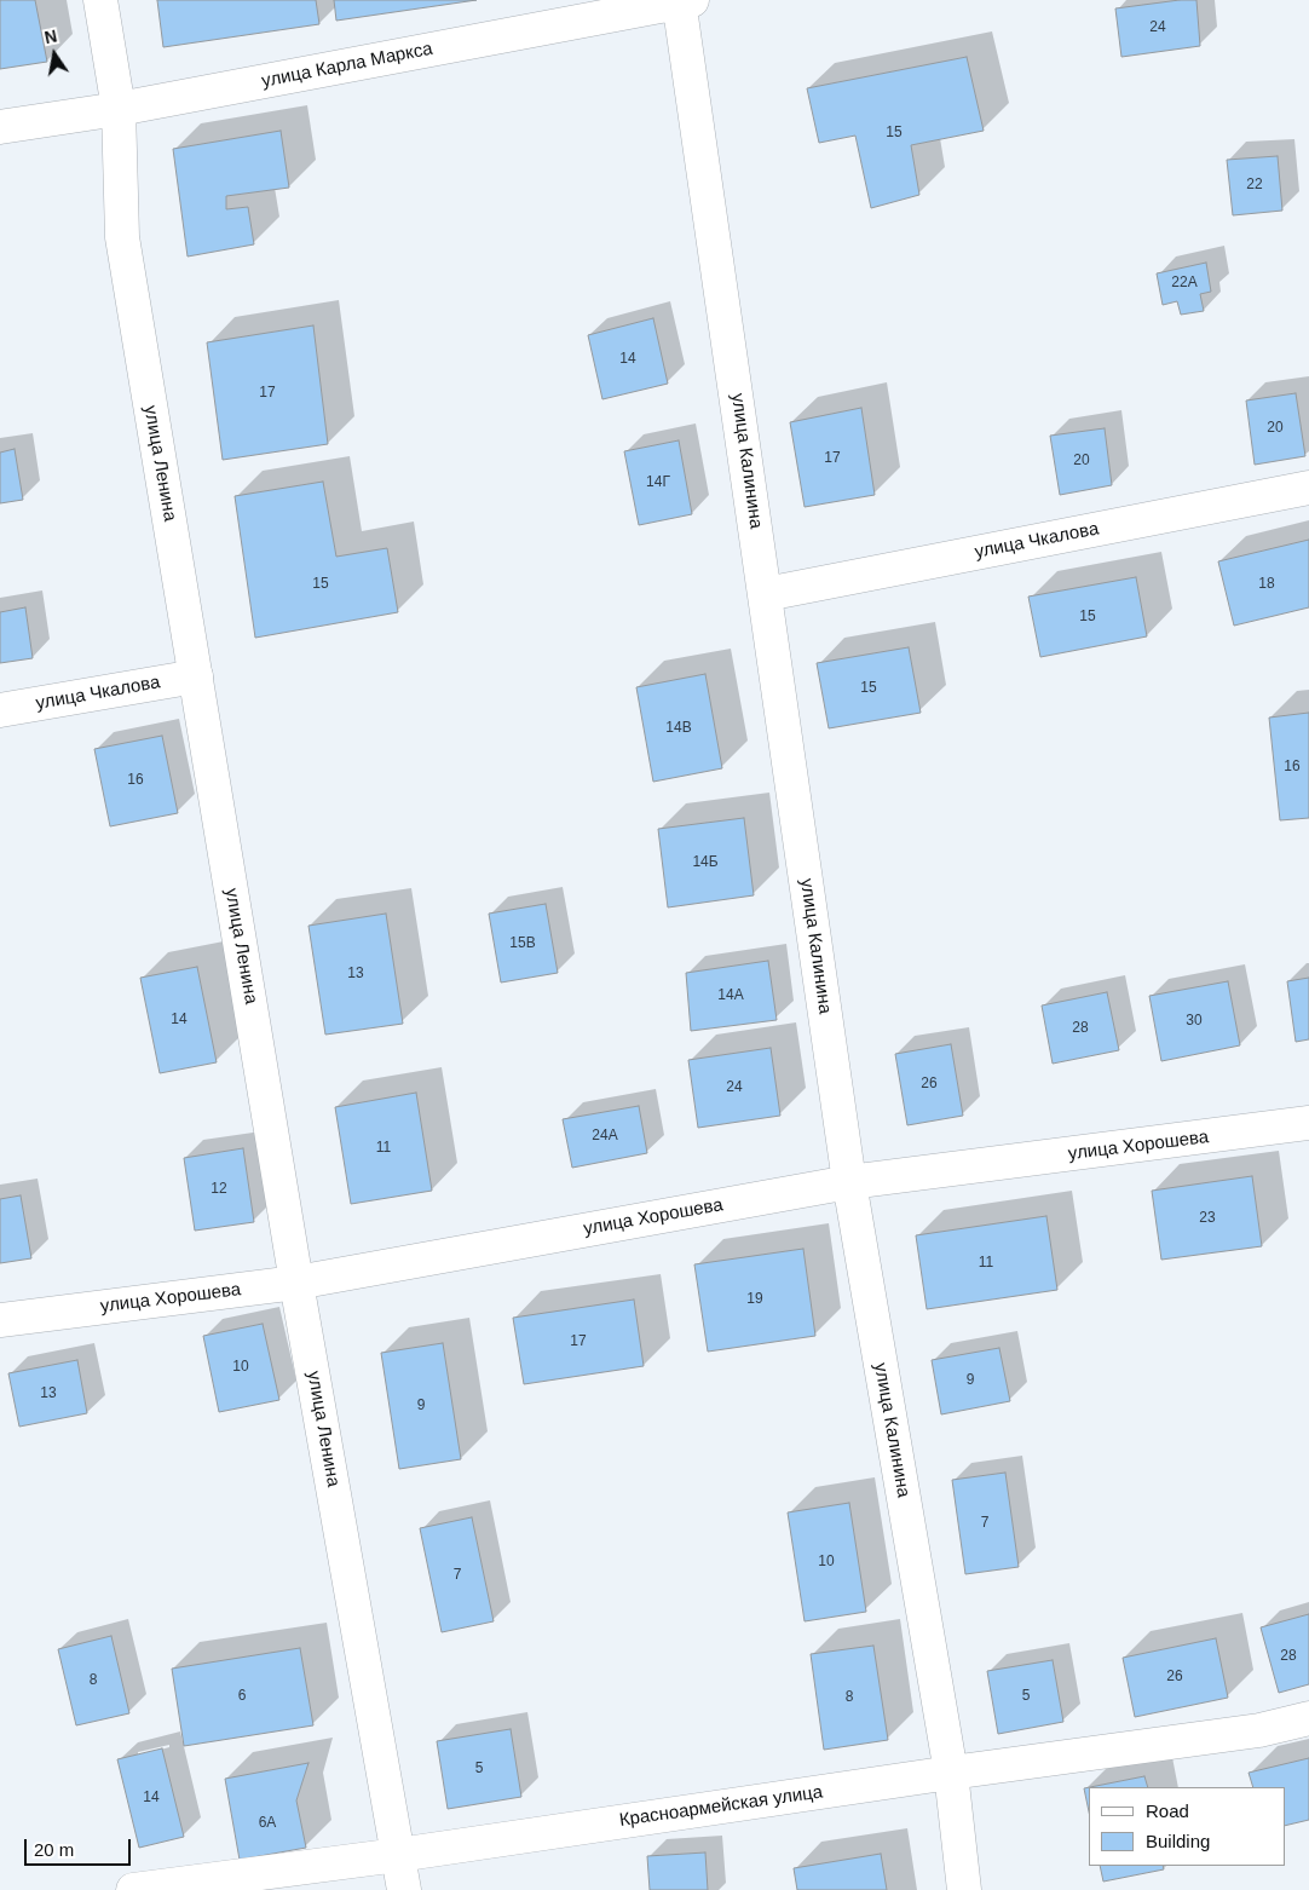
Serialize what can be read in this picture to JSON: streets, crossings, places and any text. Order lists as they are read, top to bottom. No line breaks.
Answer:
{"streets":{"street":["улица Карла Маркса","улица Калинина","улица Ленина","улица Чкалова","улица Хорошева","Красноармейская улица"]},"crossings":[["улица Карла Маркса","улица Калинина"],["улица Карла Маркса","улица Ленина"],["улица Калинина","улица Чкалова"],["улица Калинина","улица Хорошева"],["улица Калинина","Красноармейская улица"],["улица Ленина","улица Чкалова"],["улица Ленина","улица Хорошева"],["улица Ленина","Красноармейская улица"]],"house_numbers":["24","15","22","22А","14","17","20","17","20","14Г","15","18","15","15","14В","16","16","14Б","15В","13","14А","14","30","28","26","24","24А","11","12","23","11","19","17","10","9","13","9","7","10","7","28","26","8","6","5","8","5","14","6А"],"legend":["Road","Building"],"scale_bar":"20 m","north":"top"}
